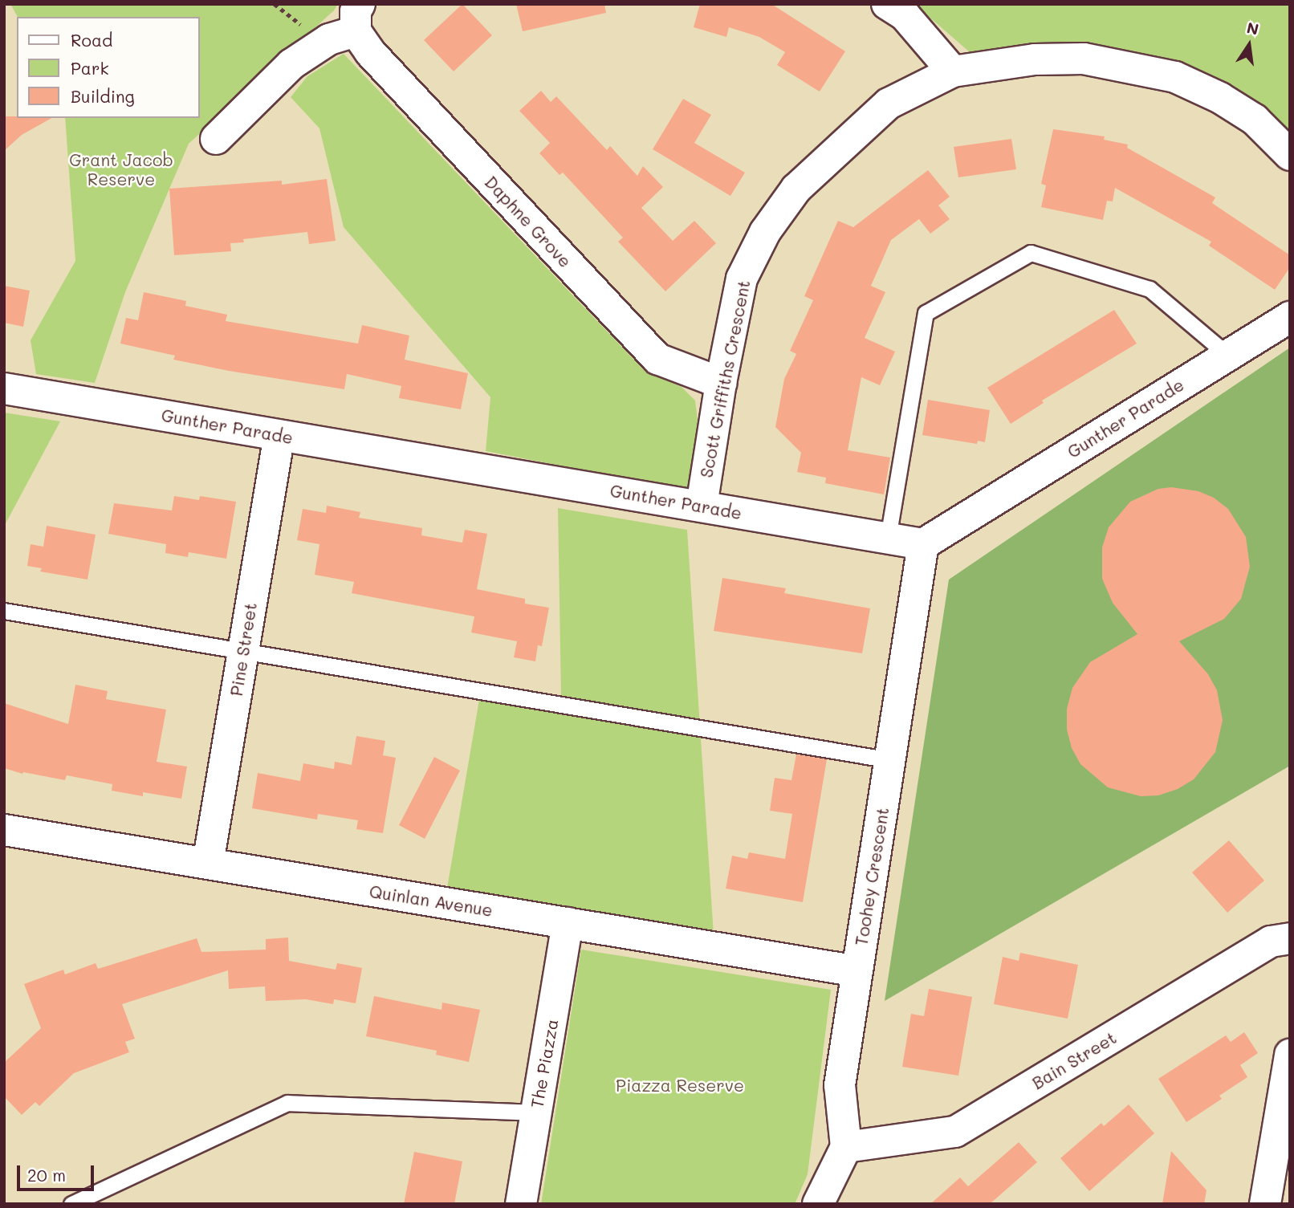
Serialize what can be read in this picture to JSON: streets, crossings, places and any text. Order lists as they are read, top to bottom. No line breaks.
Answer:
{"streets":{"street":["Daphne Grove","Scott Griffiths Crescent","Gunther Parade","Pine Street","Toohey Crescent","Quinlan Avenue","Bain Street","The Piazza"]},"crossings":[["Daphne Grove","Scott Griffiths Crescent"],["Scott Griffiths Crescent","Gunther Parade"],["Gunther Parade","Pine Street"],["Gunther Parade","Toohey Crescent"],["Pine Street","Quinlan Avenue"],["Toohey Crescent","Quinlan Avenue"],["Toohey Crescent","Bain Street"],["Quinlan Avenue","The Piazza"]],"parks":["Grant Jacob Reserve","Piazza Reserve"],"legend":["Road","Park","Building"],"scale_bar":"20 m","north":"top"}
